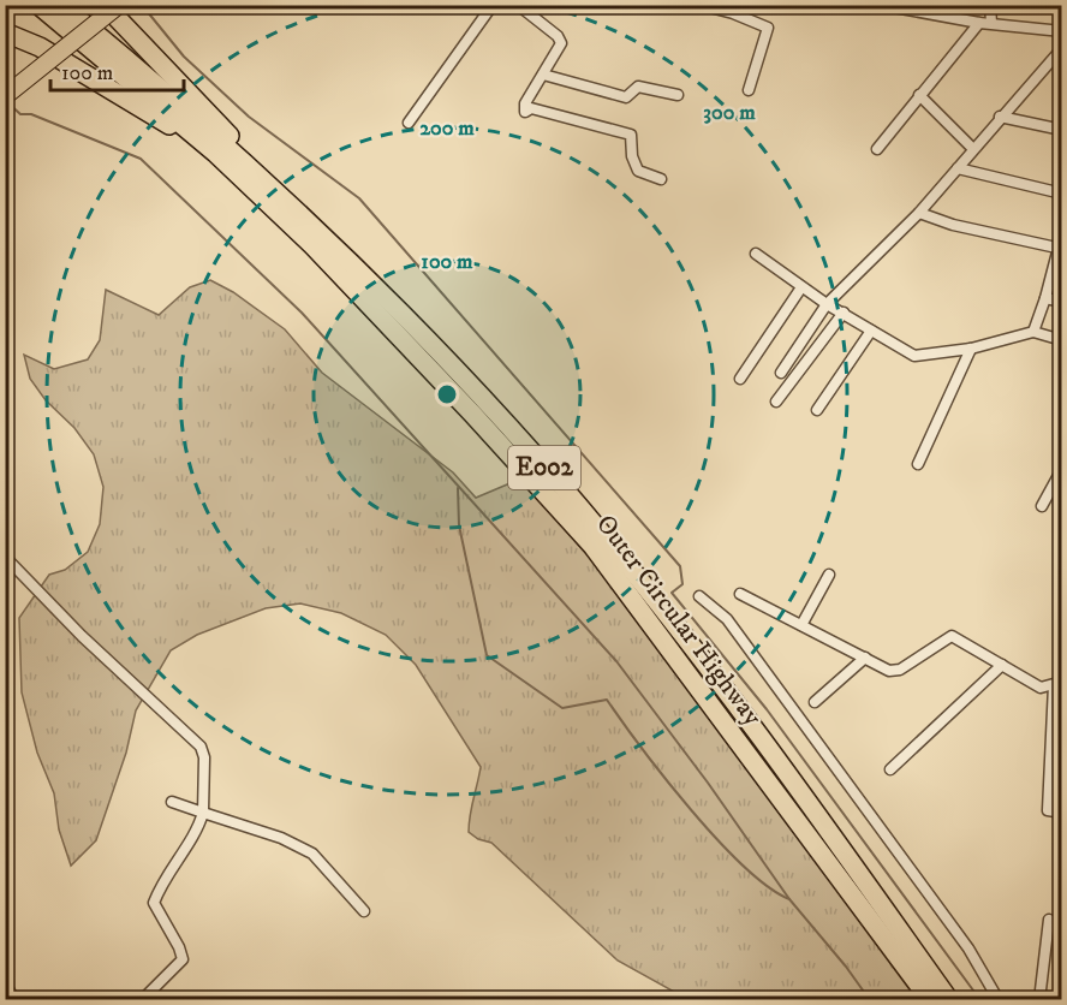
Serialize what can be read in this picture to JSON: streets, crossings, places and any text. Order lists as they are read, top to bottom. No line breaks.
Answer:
{"streets":{"highway":["E002","Outer Circular Highway"]},"scale_bar":"100 m","rings":["300 m","200 m","100 m"]}
